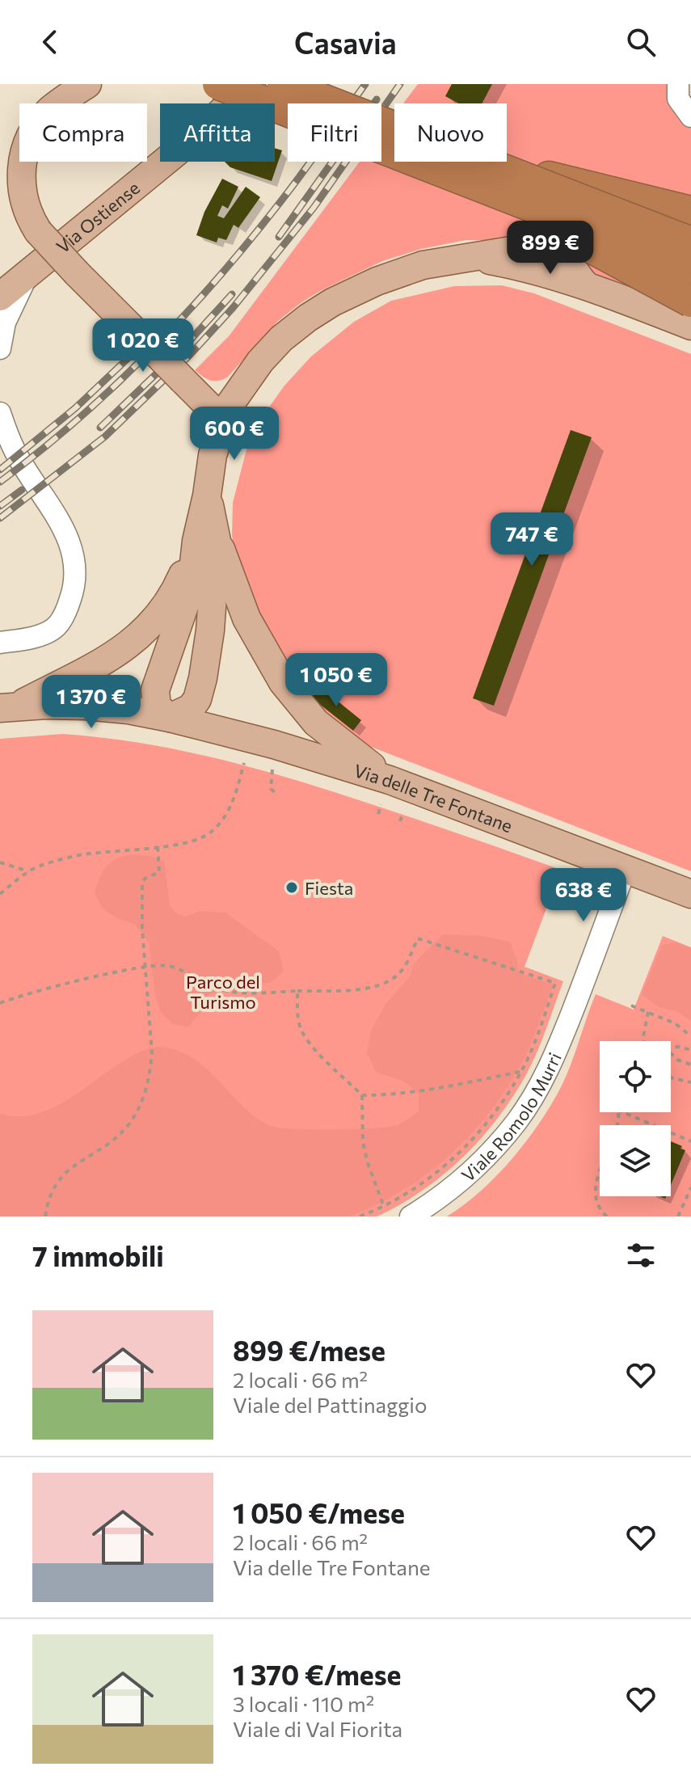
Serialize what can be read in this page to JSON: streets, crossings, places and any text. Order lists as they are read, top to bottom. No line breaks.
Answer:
{"streets":{"main road":["Via Ostiense","Via delle Tre Fontane"],"street":["Viale Romolo Murri"]},"crossings":[["Via delle Tre Fontane","Viale Romolo Murri"]],"parks":["Parco del Turismo"],"places":["Fiesta"],"page":{"header":"Casavia","chip":["Compra","Affitta","Filtri","Nuovo"],"price":["899 €","1 020 €","600 €","747 €","1 050 €","1 370 €","638 €"],"heading":"7 immobili","list":[{"name":"899 €/mese","note":"2 locali · 66 m² · Viale del Pattinaggio"},{"name":"1 050 €/mese","note":"2 locali · 66 m² · Via delle Tre Fontane"},{"name":"1 370 €/mese","note":"3 locali · 110 m² · Viale di Val Fiorita"}]}}
